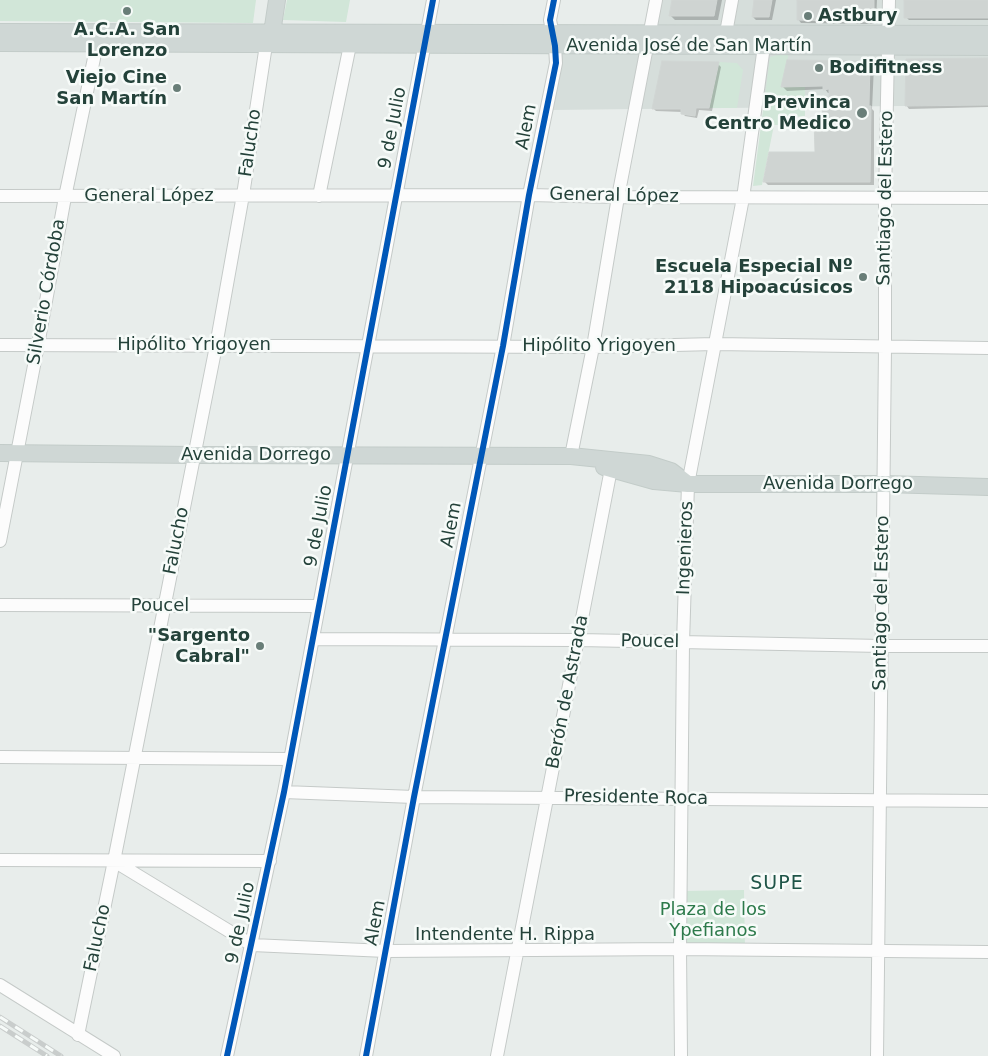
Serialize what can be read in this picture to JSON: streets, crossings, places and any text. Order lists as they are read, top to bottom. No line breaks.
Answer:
{"streets":{"main road":["Avenida José de San Martín","Falucho","Avenida Dorrego"],"street":["Alem","9 de Julio","General López","Santiago del Estero","Silverio Córdoba","Hipólito Yrigoyen","Ingenieros","Poucel","Berón de Astrada","Presidente Roca","Intendente H. Rippa"]},"crossings":[["Avenida José de San Martín","Alem"],["Avenida José de San Martín","9 de Julio"],["Avenida José de San Martín","Falucho"],["Avenida José de San Martín","Santiago del Estero"],["Avenida José de San Martín","Silverio Córdoba"],["Avenida José de San Martín","Ingenieros"],["Alem","General López"],["Alem","Hipólito Yrigoyen"],["Alem","Avenida Dorrego"],["Alem","Poucel"],["Alem","Presidente Roca"],["Alem","Intendente H. Rippa"],["9 de Julio","General López"],["9 de Julio","Hipólito Yrigoyen"],["9 de Julio","Avenida Dorrego"],["9 de Julio","Poucel"],["9 de Julio","Presidente Roca"],["9 de Julio","Intendente H. Rippa"],["Falucho","General López"],["Falucho","Hipólito Yrigoyen"],["Falucho","Avenida Dorrego"],["Falucho","Poucel"],["Falucho","Intendente H. Rippa"],["General López","Santiago del Estero"],["General López","Silverio Córdoba"],["General López","Ingenieros"],["Santiago del Estero","Hipólito Yrigoyen"],["Santiago del Estero","Avenida Dorrego"],["Santiago del Estero","Poucel"],["Santiago del Estero","Presidente Roca"],["Santiago del Estero","Intendente H. Rippa"],["Silverio Córdoba","Hipólito Yrigoyen"],["Silverio Córdoba","Avenida Dorrego"],["Hipólito Yrigoyen","Ingenieros"],["Avenida Dorrego","Ingenieros"],["Avenida Dorrego","Berón de Astrada"],["Ingenieros","Poucel"],["Ingenieros","Presidente Roca"],["Ingenieros","Intendente H. Rippa"],["Poucel","Berón de Astrada"],["Berón de Astrada","Presidente Roca"],["Berón de Astrada","Intendente H. Rippa"]],"districts":["SUPE"],"parks":["Plaza de los Ypefianos"],"places":["A.C.A. San Lorenzo","Astbury","Bodifitness","Viejo Cine San Martín","Previnca Centro Medico","Escuela Especial Nº 2118 Hipoacúsicos","\"Sargento Cabral\""]}
